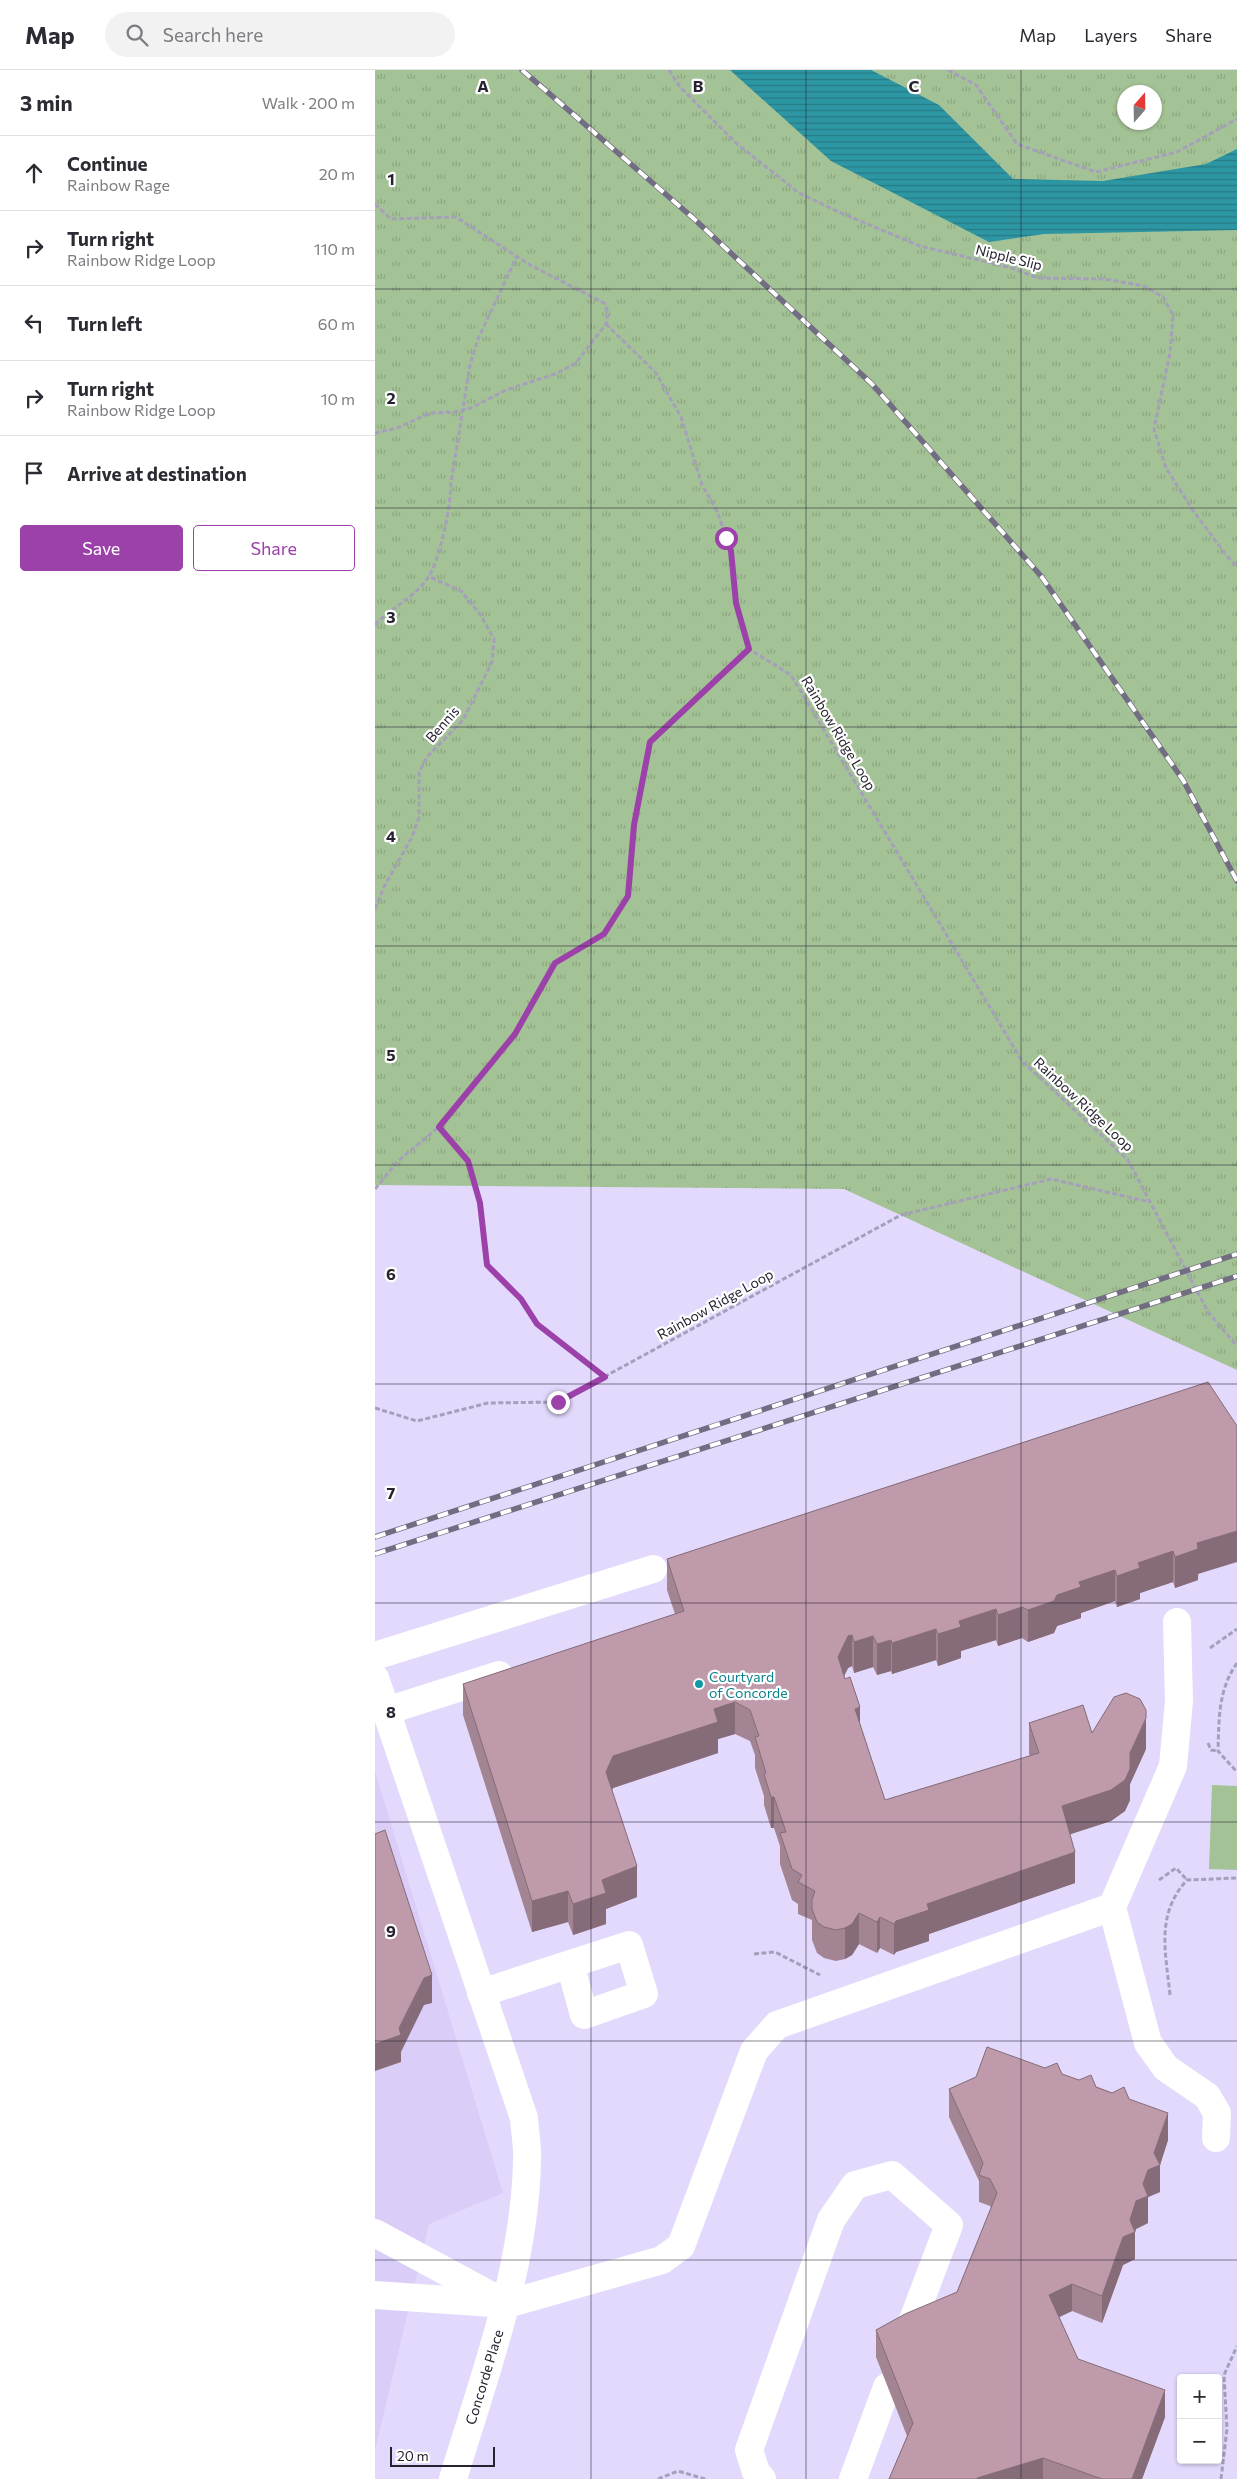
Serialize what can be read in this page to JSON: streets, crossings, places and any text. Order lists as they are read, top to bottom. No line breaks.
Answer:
{"streets":{"street":["Concorde Place"],"path":["Nipple Slip","Bennis","Rainbow Ridge Loop"]},"places":["Courtyard of Concorde"],"scale_bar":"20 m","north":"top","page":{"header":"Map","search":"Search here","nav":["Map","Layers","Share"],"heading":["3 min","Walk · 200 m"],"list":[["Continue","Rainbow Rage","20 m"],["Turn right","Rainbow Ridge Loop","110 m"],["Turn left","60 m"],["Turn right","Rainbow Ridge Loop","10 m"],"Arrive at destination"],"buttons":["Save","Share"],"map_buttons":["+","−"],"scale":"20 m"},"grid":{"columns":["A","B","C"],"rows":["1","2","3","4","5","6","7","8","9"]}}
